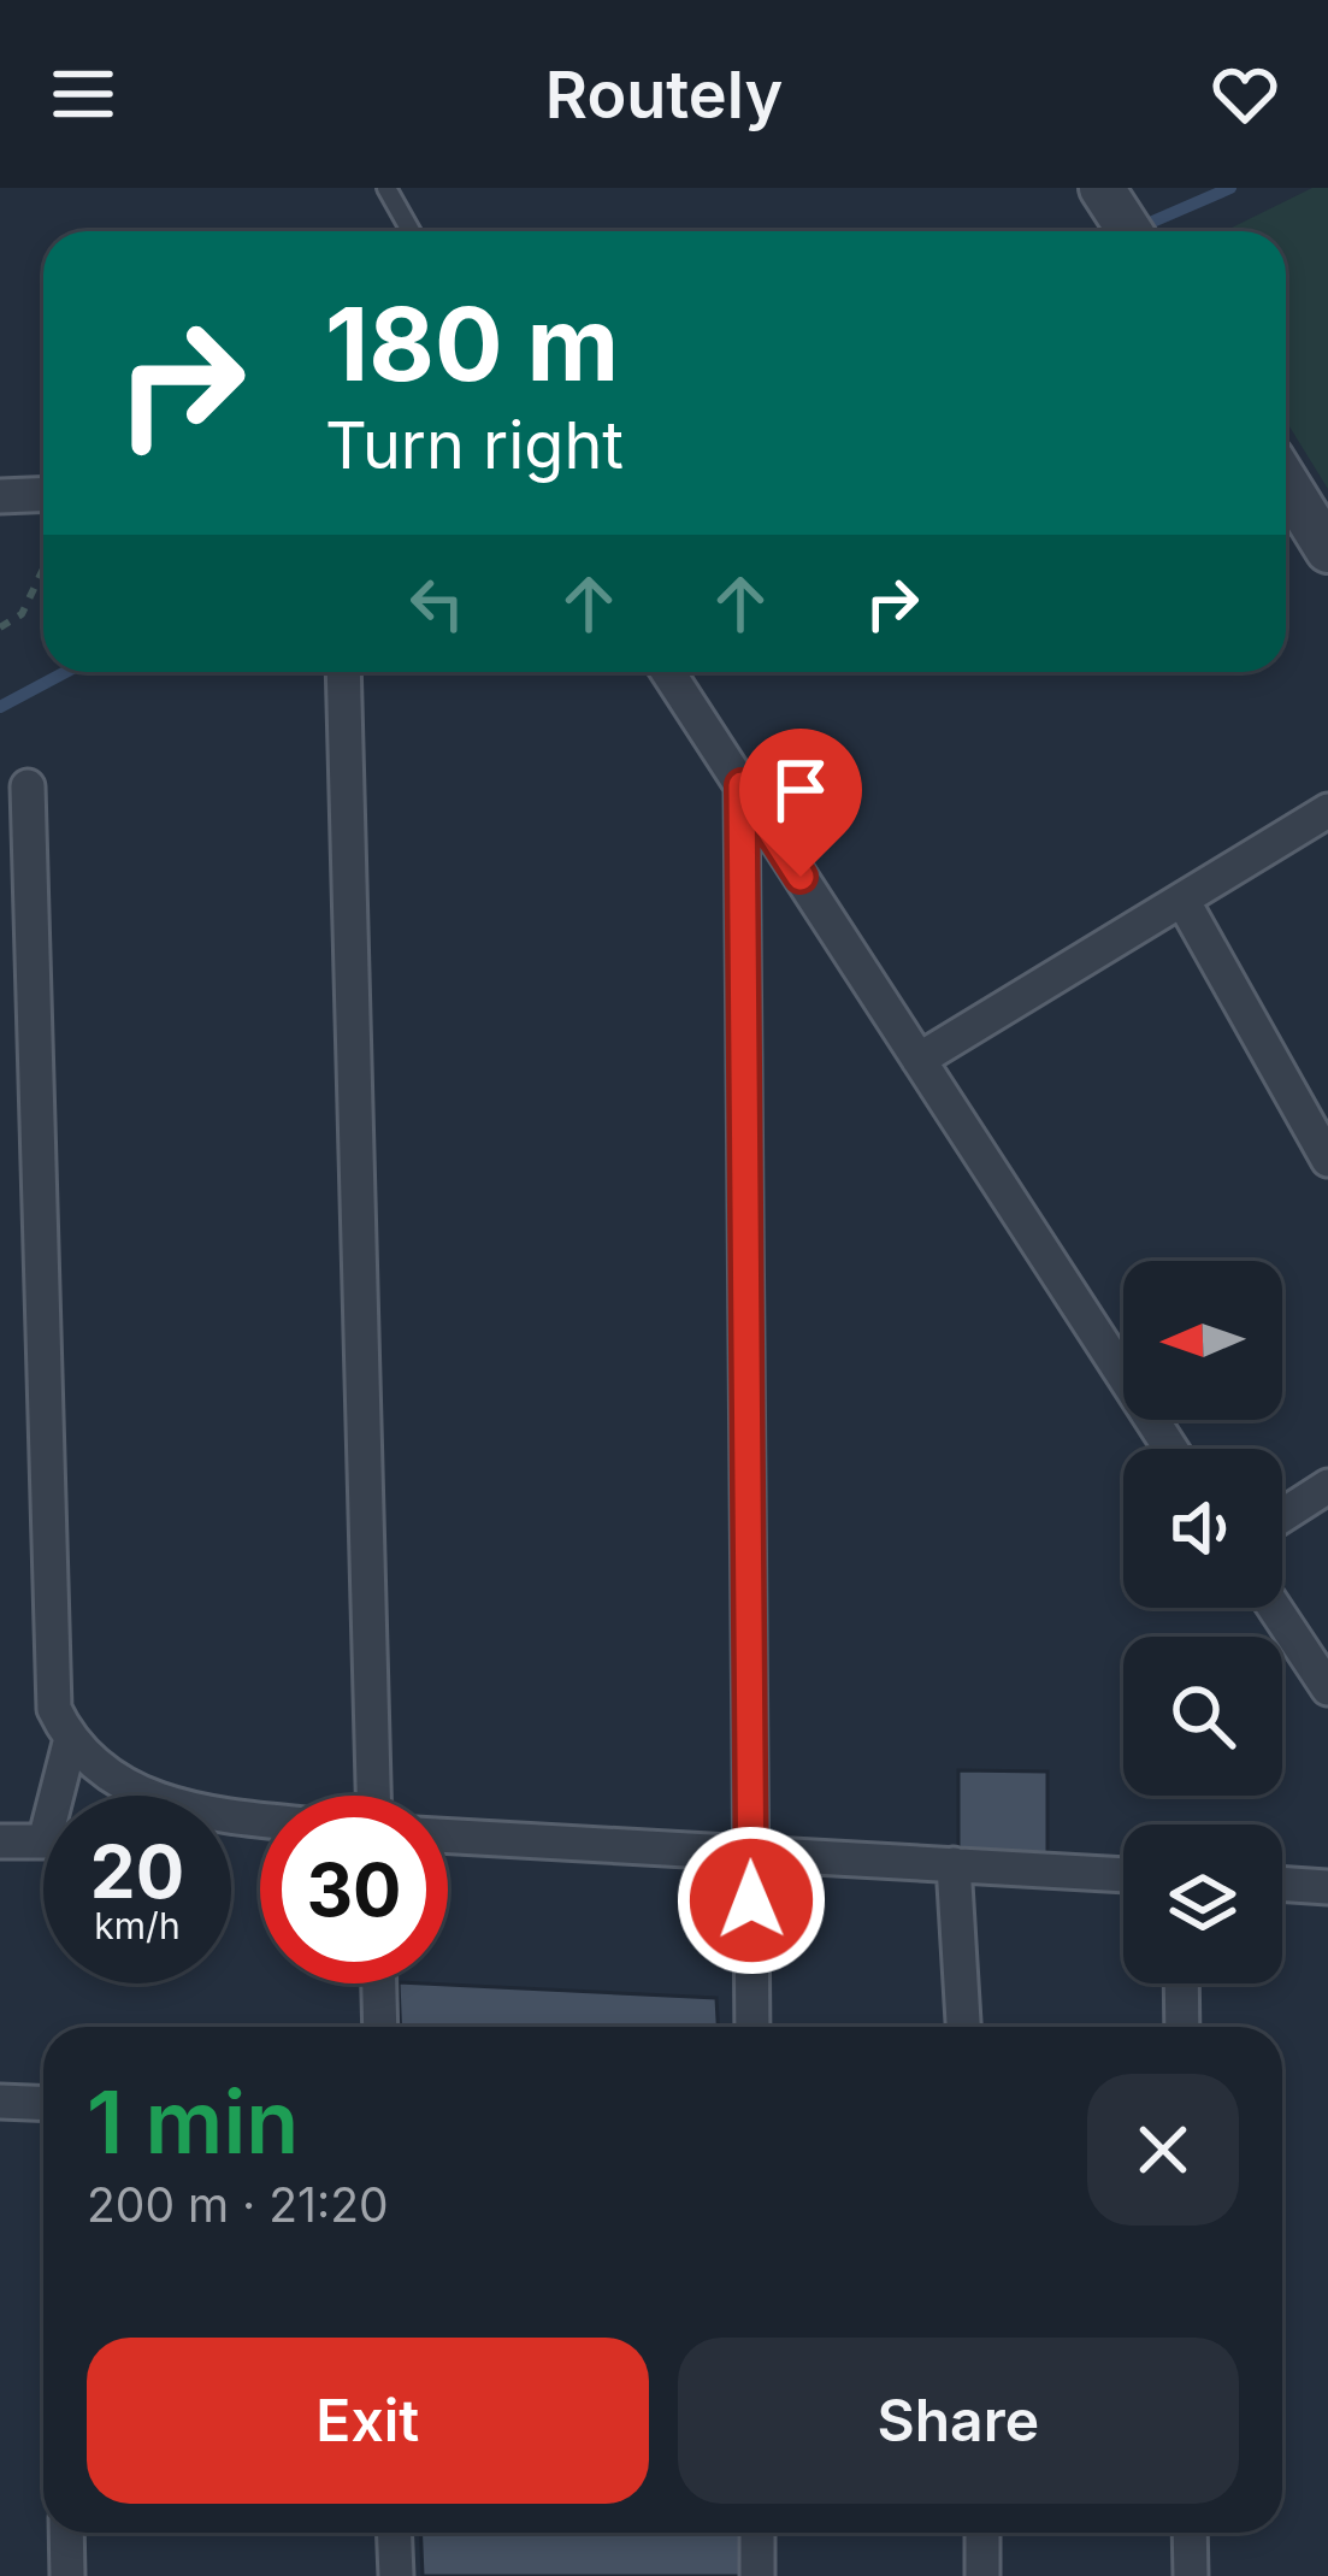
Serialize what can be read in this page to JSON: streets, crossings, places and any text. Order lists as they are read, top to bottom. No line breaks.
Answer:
{"north":"left","page":{"header":"Routely","turn":["180 m","Turn right"],"speed":"20 km/h","limit":"30","heading":["1 min","200 m · 21:20"],"buttons":["Exit","Share"]}}
